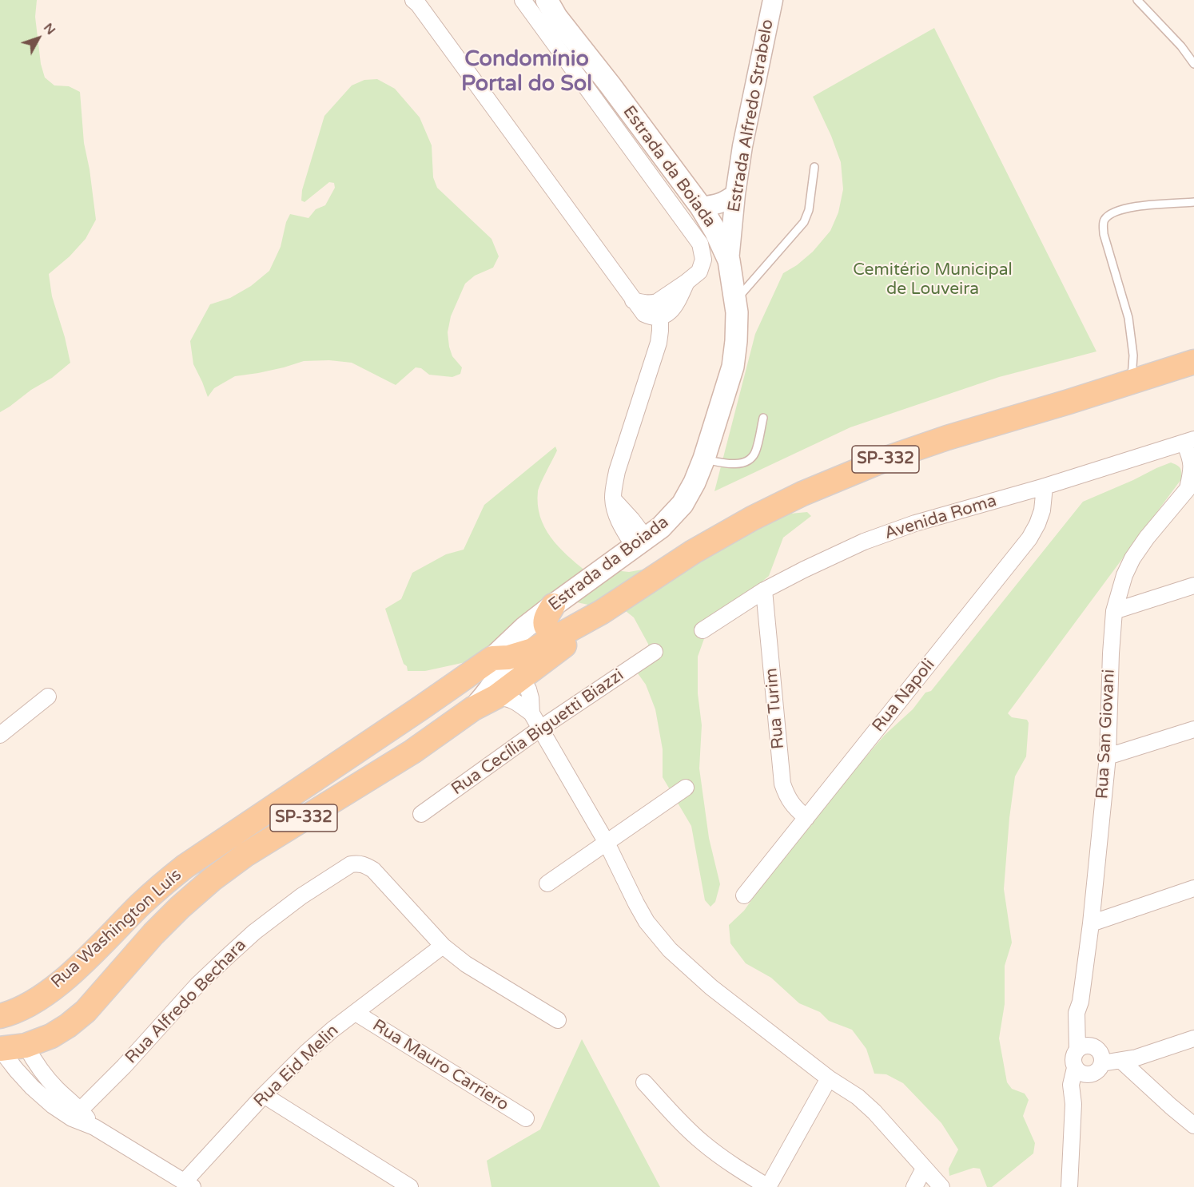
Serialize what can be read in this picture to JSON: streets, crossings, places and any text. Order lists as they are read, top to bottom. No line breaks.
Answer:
{"streets":{"main road":["Estrada da Boiada","SP-332","Rua Washington Luís"],"street":["Estrada Alfredo Strabelo","Avenida Roma","Rua Napoli","Rua Turim","Rua Cecília Biguetti Biazzi","Rua San Giovani","Rua Alfredo Bechara","Rua Mauro Carriero","Rua Eid Melin"]},"crossings":[["Estrada Alfredo Strabelo","Estrada da Boiada"],["Estrada da Boiada","SP-332"],["Estrada da Boiada","Rua Washington Luís"],["SP-332","Rua Washington Luís"],["Avenida Roma","Rua Napoli"],["Avenida Roma","Rua Turim"],["Avenida Roma","Rua San Giovani"],["Rua Napoli","Rua Turim"],["Rua Alfredo Bechara","Rua Eid Melin"],["Rua Mauro Carriero","Rua Eid Melin"]],"districts":["Condomínio Portal do Sol"],"parks":["Cemitério Municipal de Louveira"],"north":"top right"}
